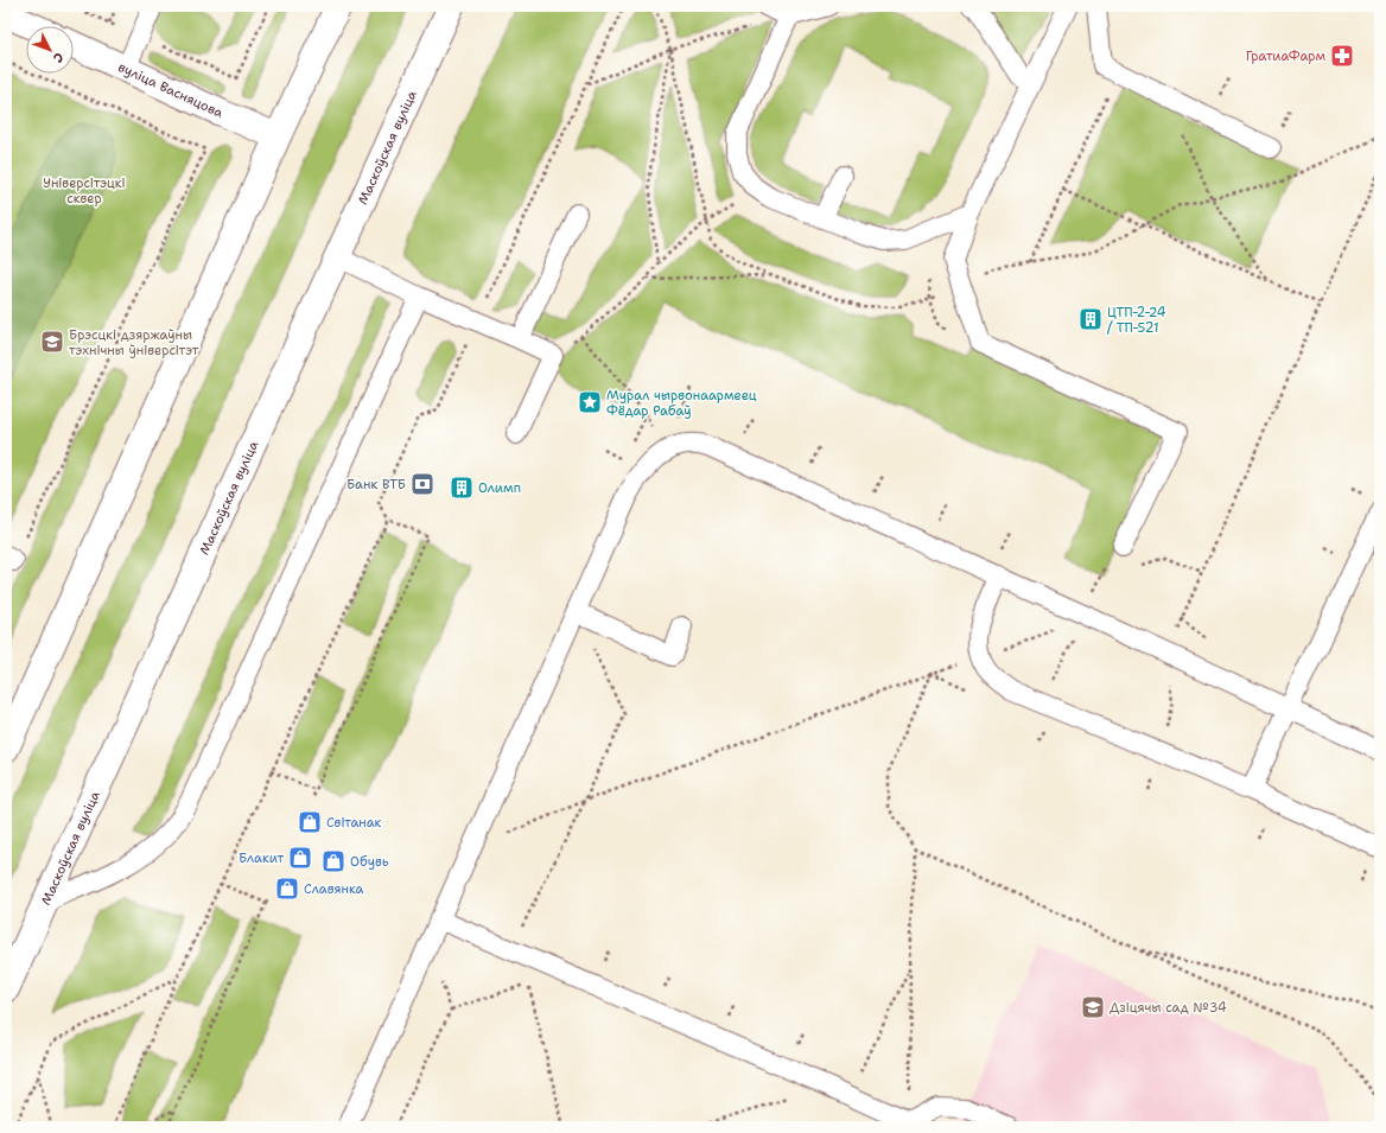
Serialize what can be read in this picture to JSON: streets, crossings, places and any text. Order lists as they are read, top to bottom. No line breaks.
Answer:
{"streets":{"main road":["вуліца Васняцова","Маскоўская вуліца"]},"parks":["Універсітэцкі сквер"],"places":{"pharmacy":["ГратиаФарм"],"building":["ЦТП-2-24 / ТП-521","Олимп"],"school or university":["Брэсцкі дзяржаўны тэхнічны ўніверсітэт","Дзіцячы сад №34"],"place":["Мурал чырвонаармеец Фёдар Рабаў"],"bank":["Банк ВТБ"],"shop":["Світанак","Блакит","Обувь","Славянка"]},"north":"bottom right"}
